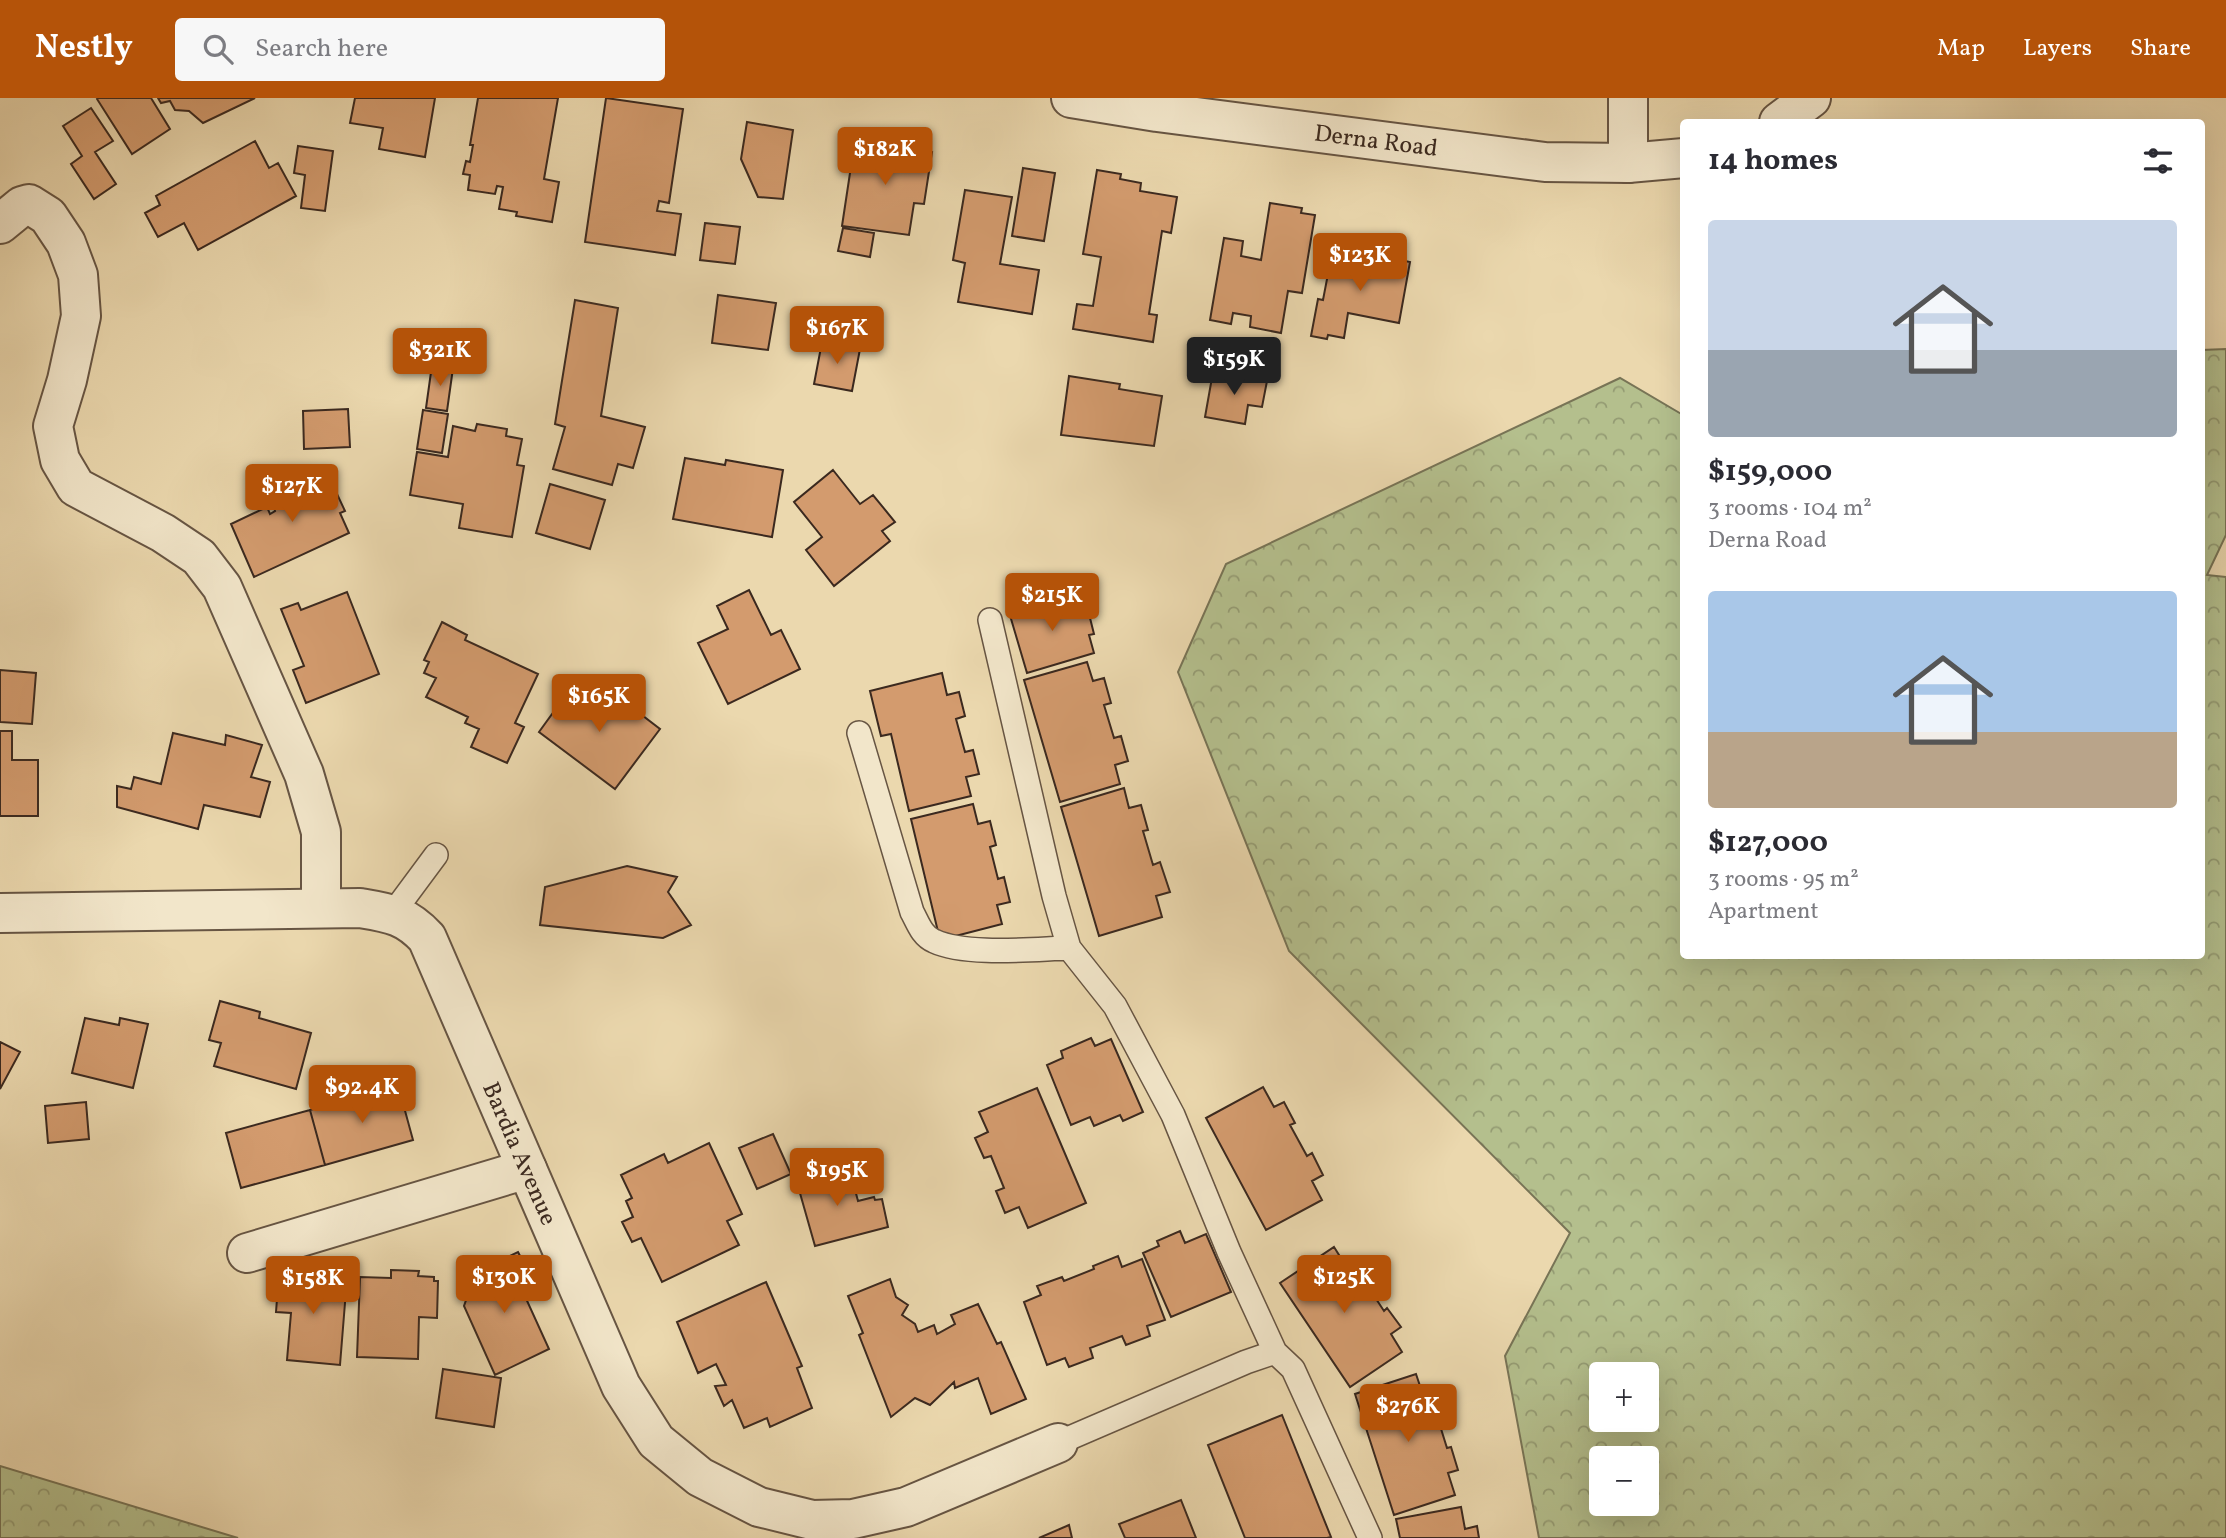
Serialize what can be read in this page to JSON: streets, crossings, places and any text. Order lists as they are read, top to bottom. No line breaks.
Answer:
{"streets":{"street":["Derna Road","Bardia Avenue"]},"page":{"header":"Nestly","search":"Search here","nav":["Map","Layers","Share"],"heading":"14 homes","price":["$182K","$123K","$167K","$321K","$159K","$127K","$215K","$165K","$92.4K","$195K","$130K","$125K","$158K","$276K"],"list":[{"name":"$159,000","note":"3 rooms · 104 m² · Derna Road"},{"name":"$127,000","note":"3 rooms · 95 m² · Apartment"}],"map_buttons":["+","−"]}}
